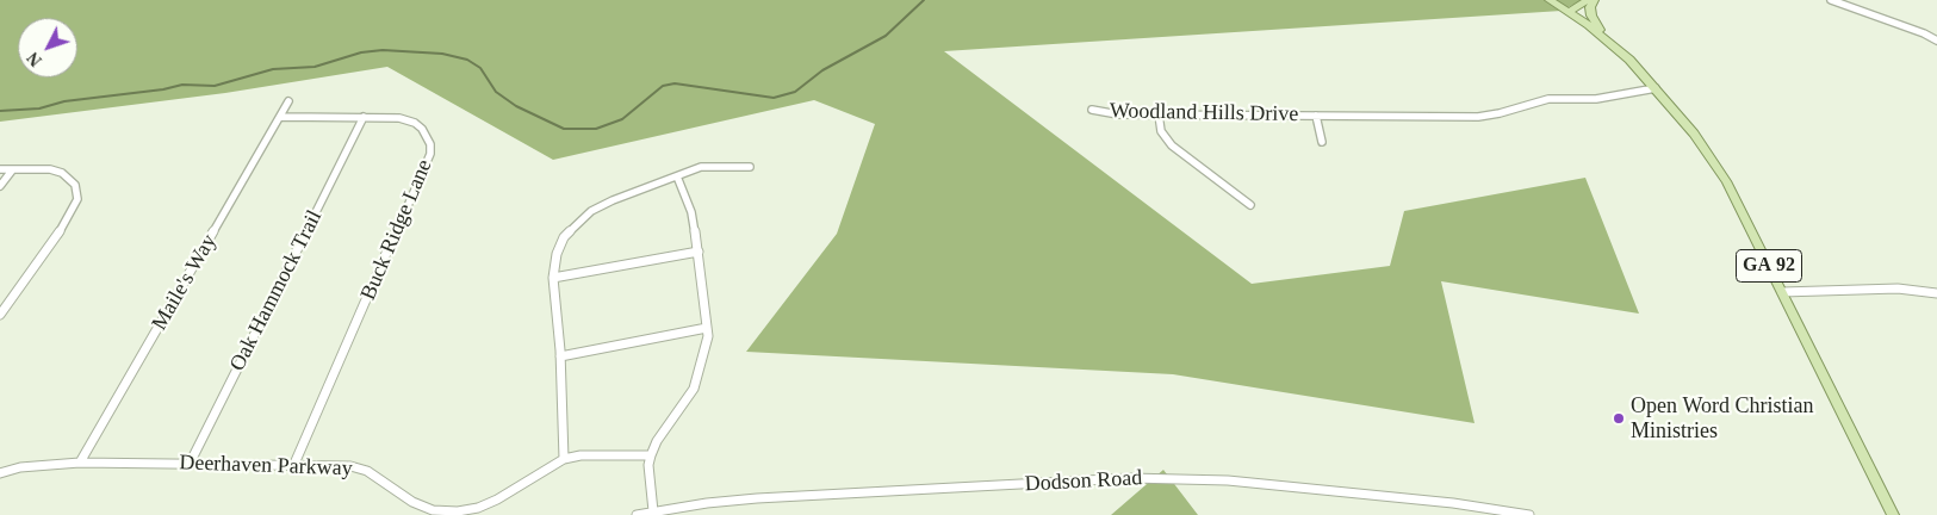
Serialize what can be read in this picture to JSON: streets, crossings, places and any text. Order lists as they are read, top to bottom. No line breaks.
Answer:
{"streets":{"main road":["GA 92"],"street":["Woodland Hills Drive","Buck Ridge Lane","Maile's Way","Oak Hammock Trail","Deerhaven Parkway","Dodson Road"]},"crossings":[["Woodland Hills Drive","GA 92"],["Buck Ridge Lane","Maile's Way"],["Buck Ridge Lane","Oak Hammock Trail"],["Buck Ridge Lane","Deerhaven Parkway"],["Maile's Way","Deerhaven Parkway"],["Oak Hammock Trail","Deerhaven Parkway"]],"places":["Open Word Christian Ministries"],"north":"bottom left"}
